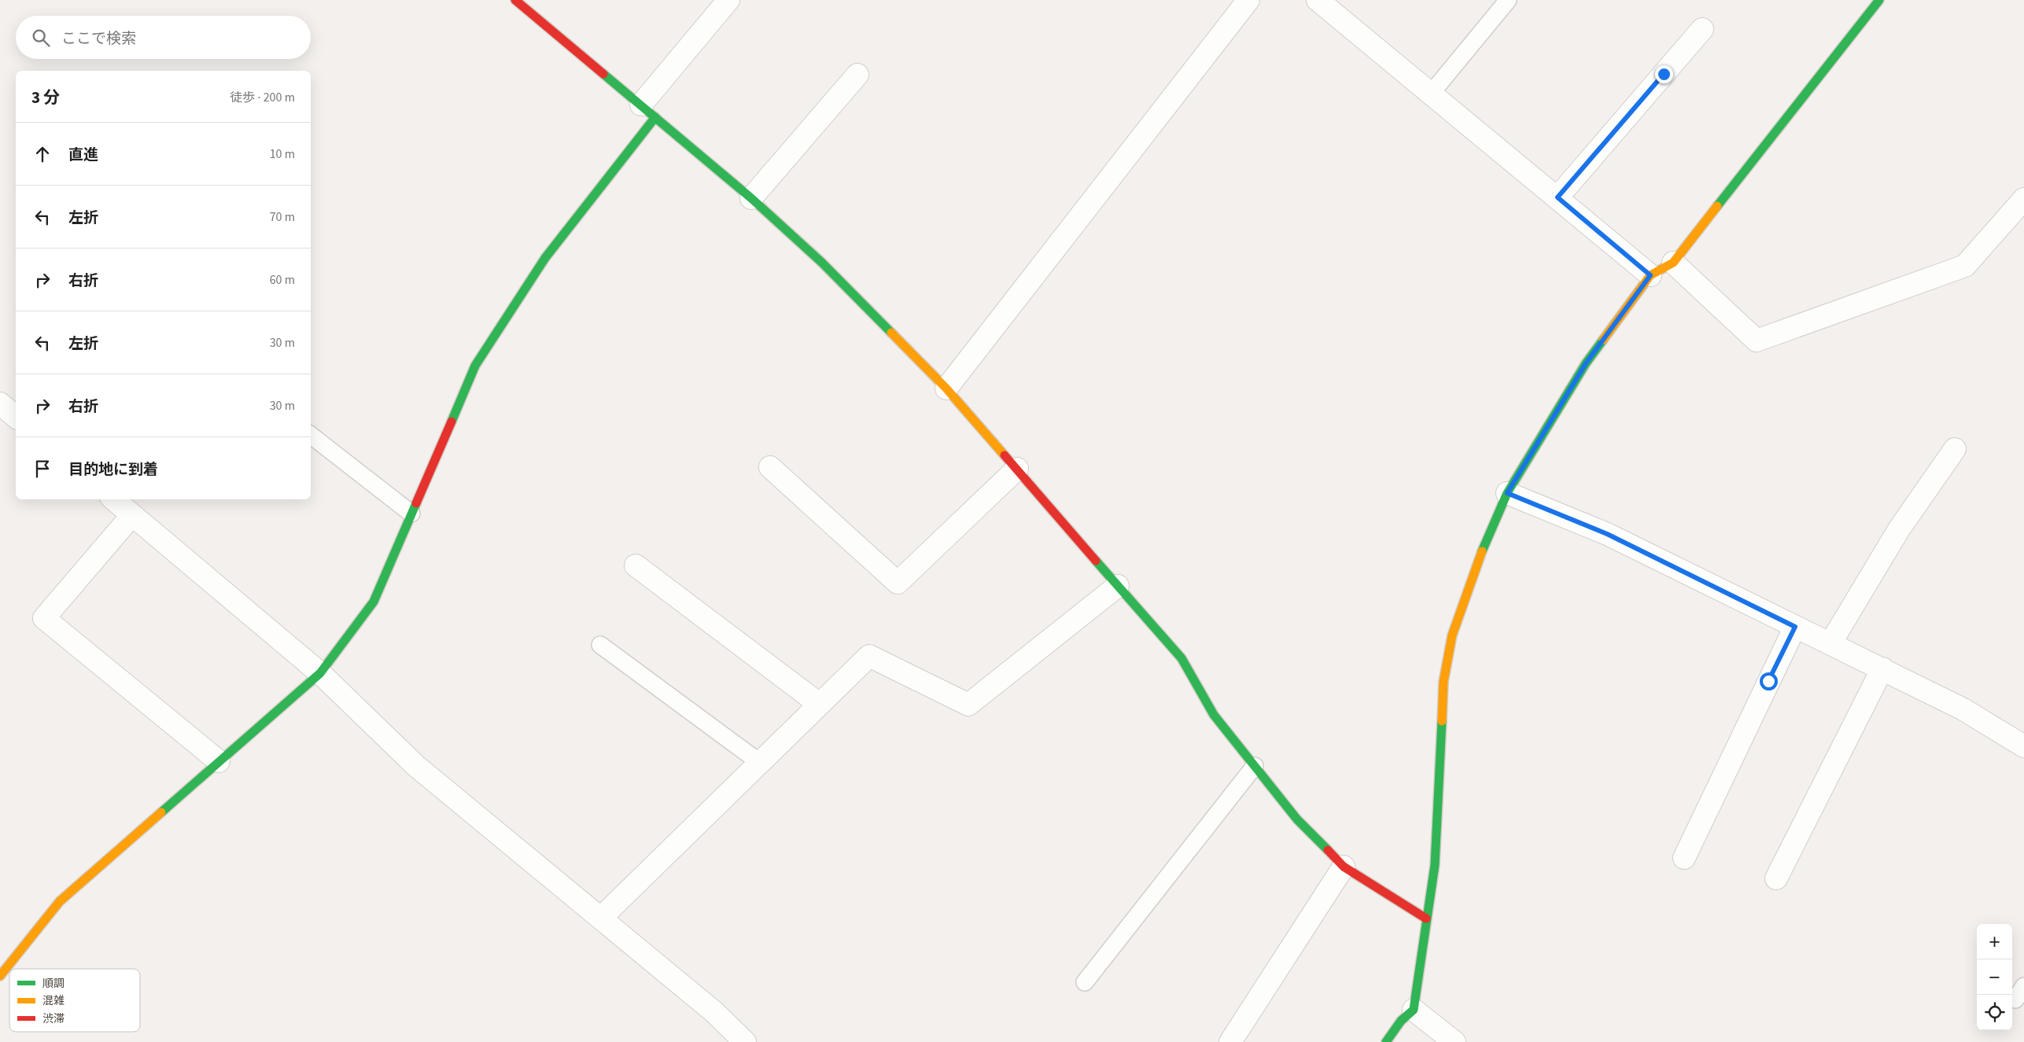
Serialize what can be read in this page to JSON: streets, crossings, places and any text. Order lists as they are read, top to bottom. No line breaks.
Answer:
{"legend":["順調","混雑","渋滞"],"page":{"search":"ここで検索","heading":["3 分","徒歩 · 200 m"],"list":[["直進","10 m"],["左折","70 m"],["右折","60 m"],["左折","30 m"],["右折","30 m"],"目的地に到着"],"map_buttons":["+","−"]}}
